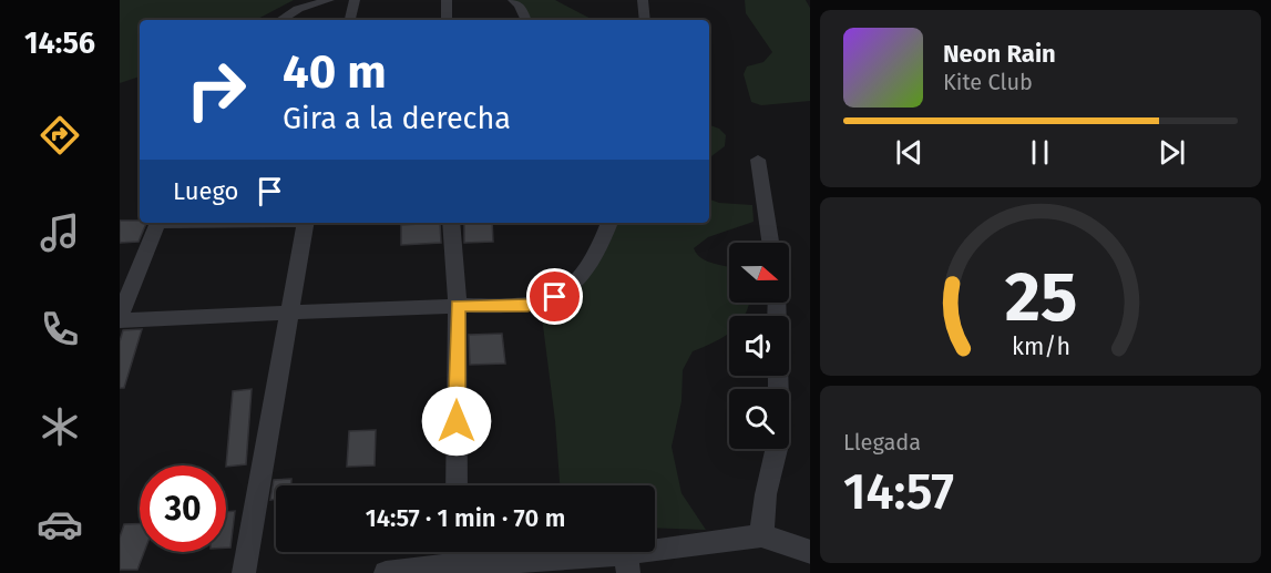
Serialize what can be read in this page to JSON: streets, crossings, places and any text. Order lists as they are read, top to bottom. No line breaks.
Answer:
{"north":"right","page":{"tabs":"14:56","turn":["40 m","Gira a la derecha"],"song":["Neon Rain","Kite Club"],"then":"Luego","tile":["Llegada","14:57"],"limit":"30","trip":"14:57 · 1 min · 70 m","gauge":["25","km/h"]}}
